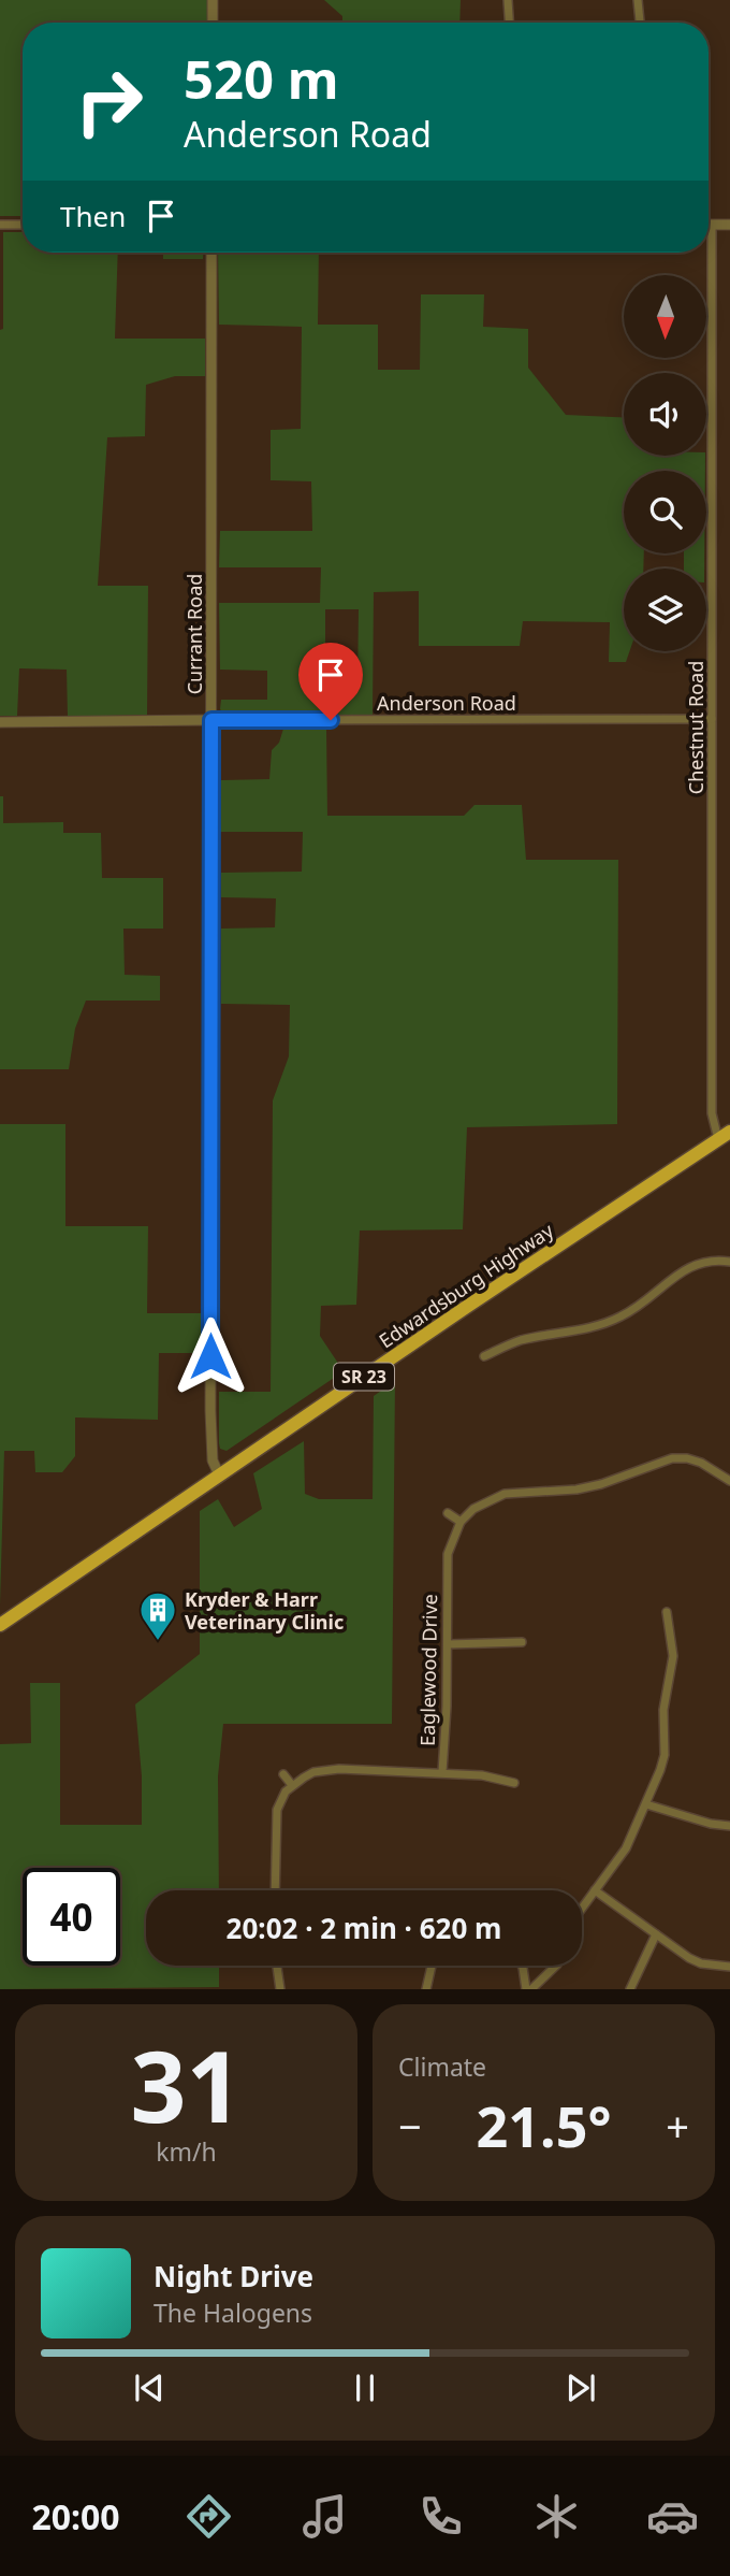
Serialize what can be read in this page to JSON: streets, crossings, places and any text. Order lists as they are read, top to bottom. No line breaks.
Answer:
{"streets":{"main road":["Edwardsburg Highway","SR 23"],"street":["Currant Road","Anderson Road","Chestnut Road","Eaglewood Drive"]},"crossings":[["Currant Road","Anderson Road"],["Currant Road","Edwardsburg Highway"],["Anderson Road","Chestnut Road"],["Chestnut Road","Edwardsburg Highway"]],"places":{"building":["Kryder & Harr Veterinary Clinic"]},"north":"bottom","page":{"turn":["520 m","Anderson Road"],"then":"Then","limit":"40","trip":"20:02 · 2 min · 620 m","tile":[["31","km/h"],"Climate"],"heat":["−","21.5°","+"],"song":["Night Drive","The Halogens"],"tabs":"20:00"}}
